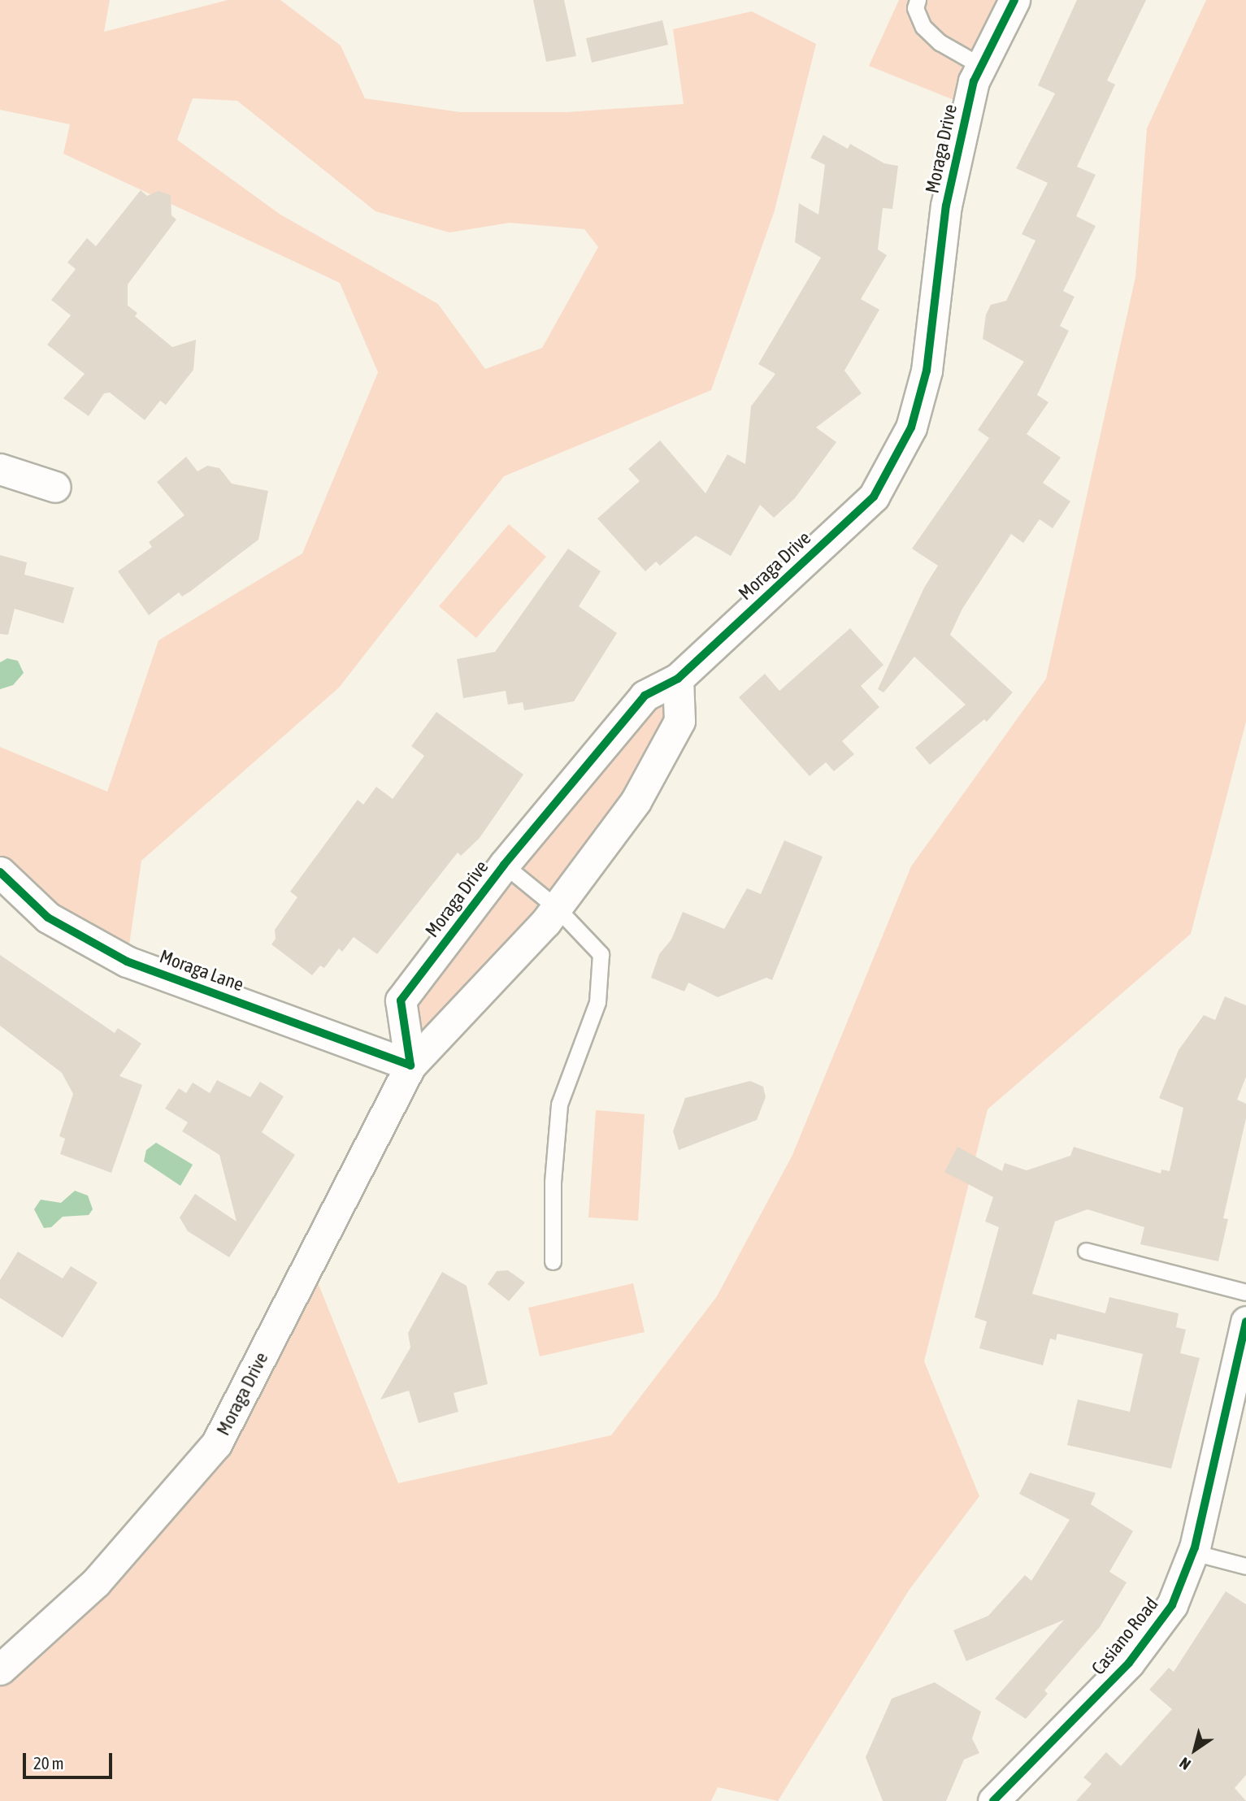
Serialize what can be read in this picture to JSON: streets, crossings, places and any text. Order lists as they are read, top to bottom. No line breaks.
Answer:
{"streets":{"street":["Moraga Drive","Moraga Lane","Casiano Road"]},"crossings":[["Moraga Drive","Moraga Lane"]],"scale_bar":"20 m","north":"bottom left"}
